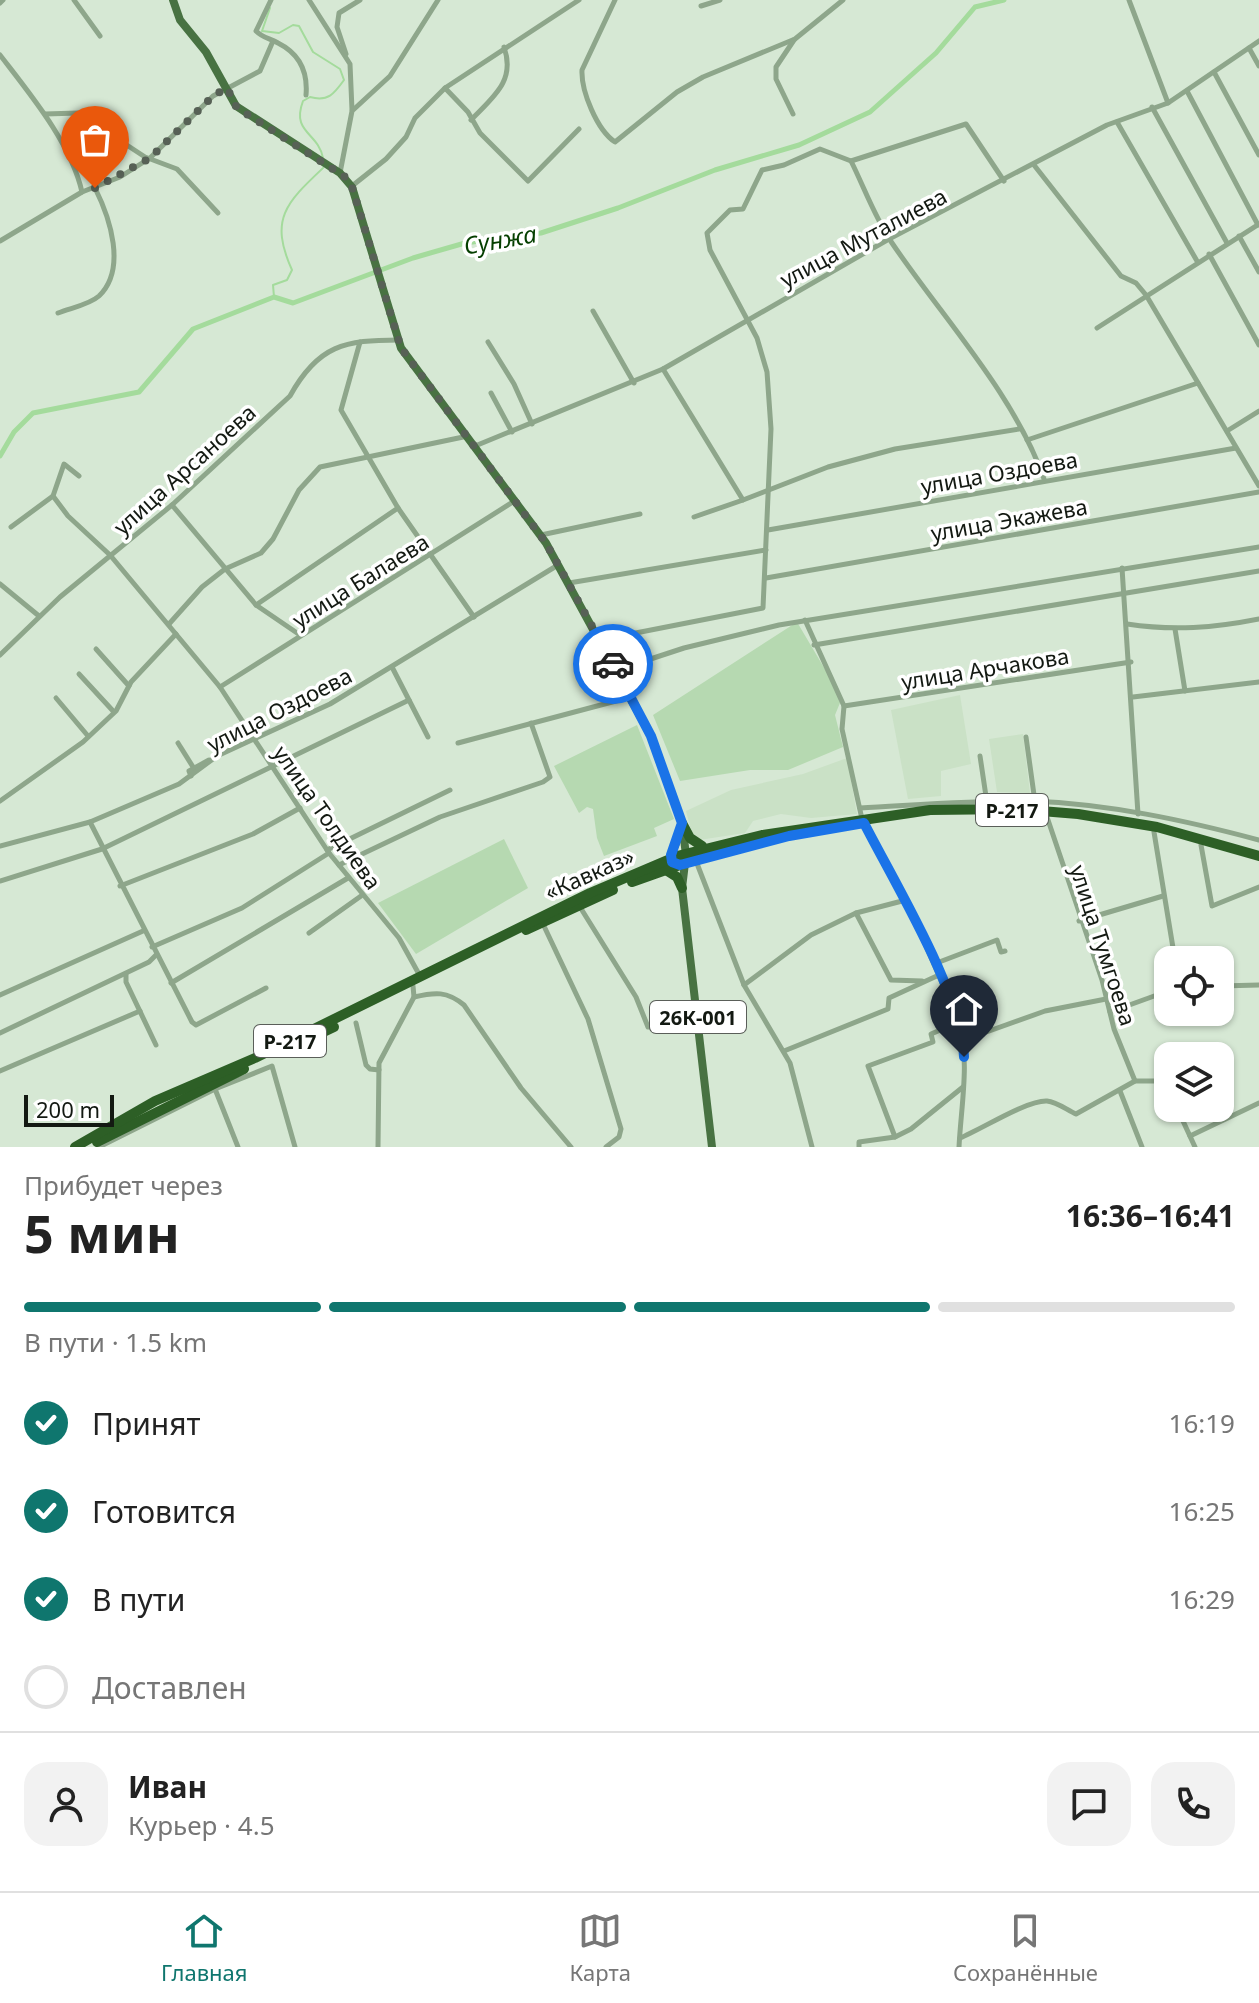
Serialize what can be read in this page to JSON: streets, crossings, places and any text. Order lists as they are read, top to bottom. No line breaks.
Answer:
{"streets":{"highway":["Р-217","«Кавказ»"],"main road":["26К-001"],"street":["улица Муталиева","улица Арсаноева","улица Оздоева","улица Экажева","улица Балаева","улица Арчакова","улица Толдиева","улица Тумгоева"]},"crossings":[["улица Арсаноева","улица Толдиева"],["улица Оздоева","улица Толдиева"],["улица Балаева","улица Толдиева"],["Р-217","«Кавказ»"],["улица Толдиева","«Кавказ»"],["«Кавказ»","улица Тумгоева"]],"water":["Сунжа"],"scale_bar":"200 m","page":{"scale":"200 m","heading":["5 мин","Прибудет через","16:36–16:41"],"panel":["Иван","Курьер · 4.5"],"bar":"В пути · 1.5 km","list":[["Принят","16:19"],["Готовится","16:25"],["В пути","16:29"],"Доставлен"],"tabs":["Главная","Карта","Сохранённые"]}}
